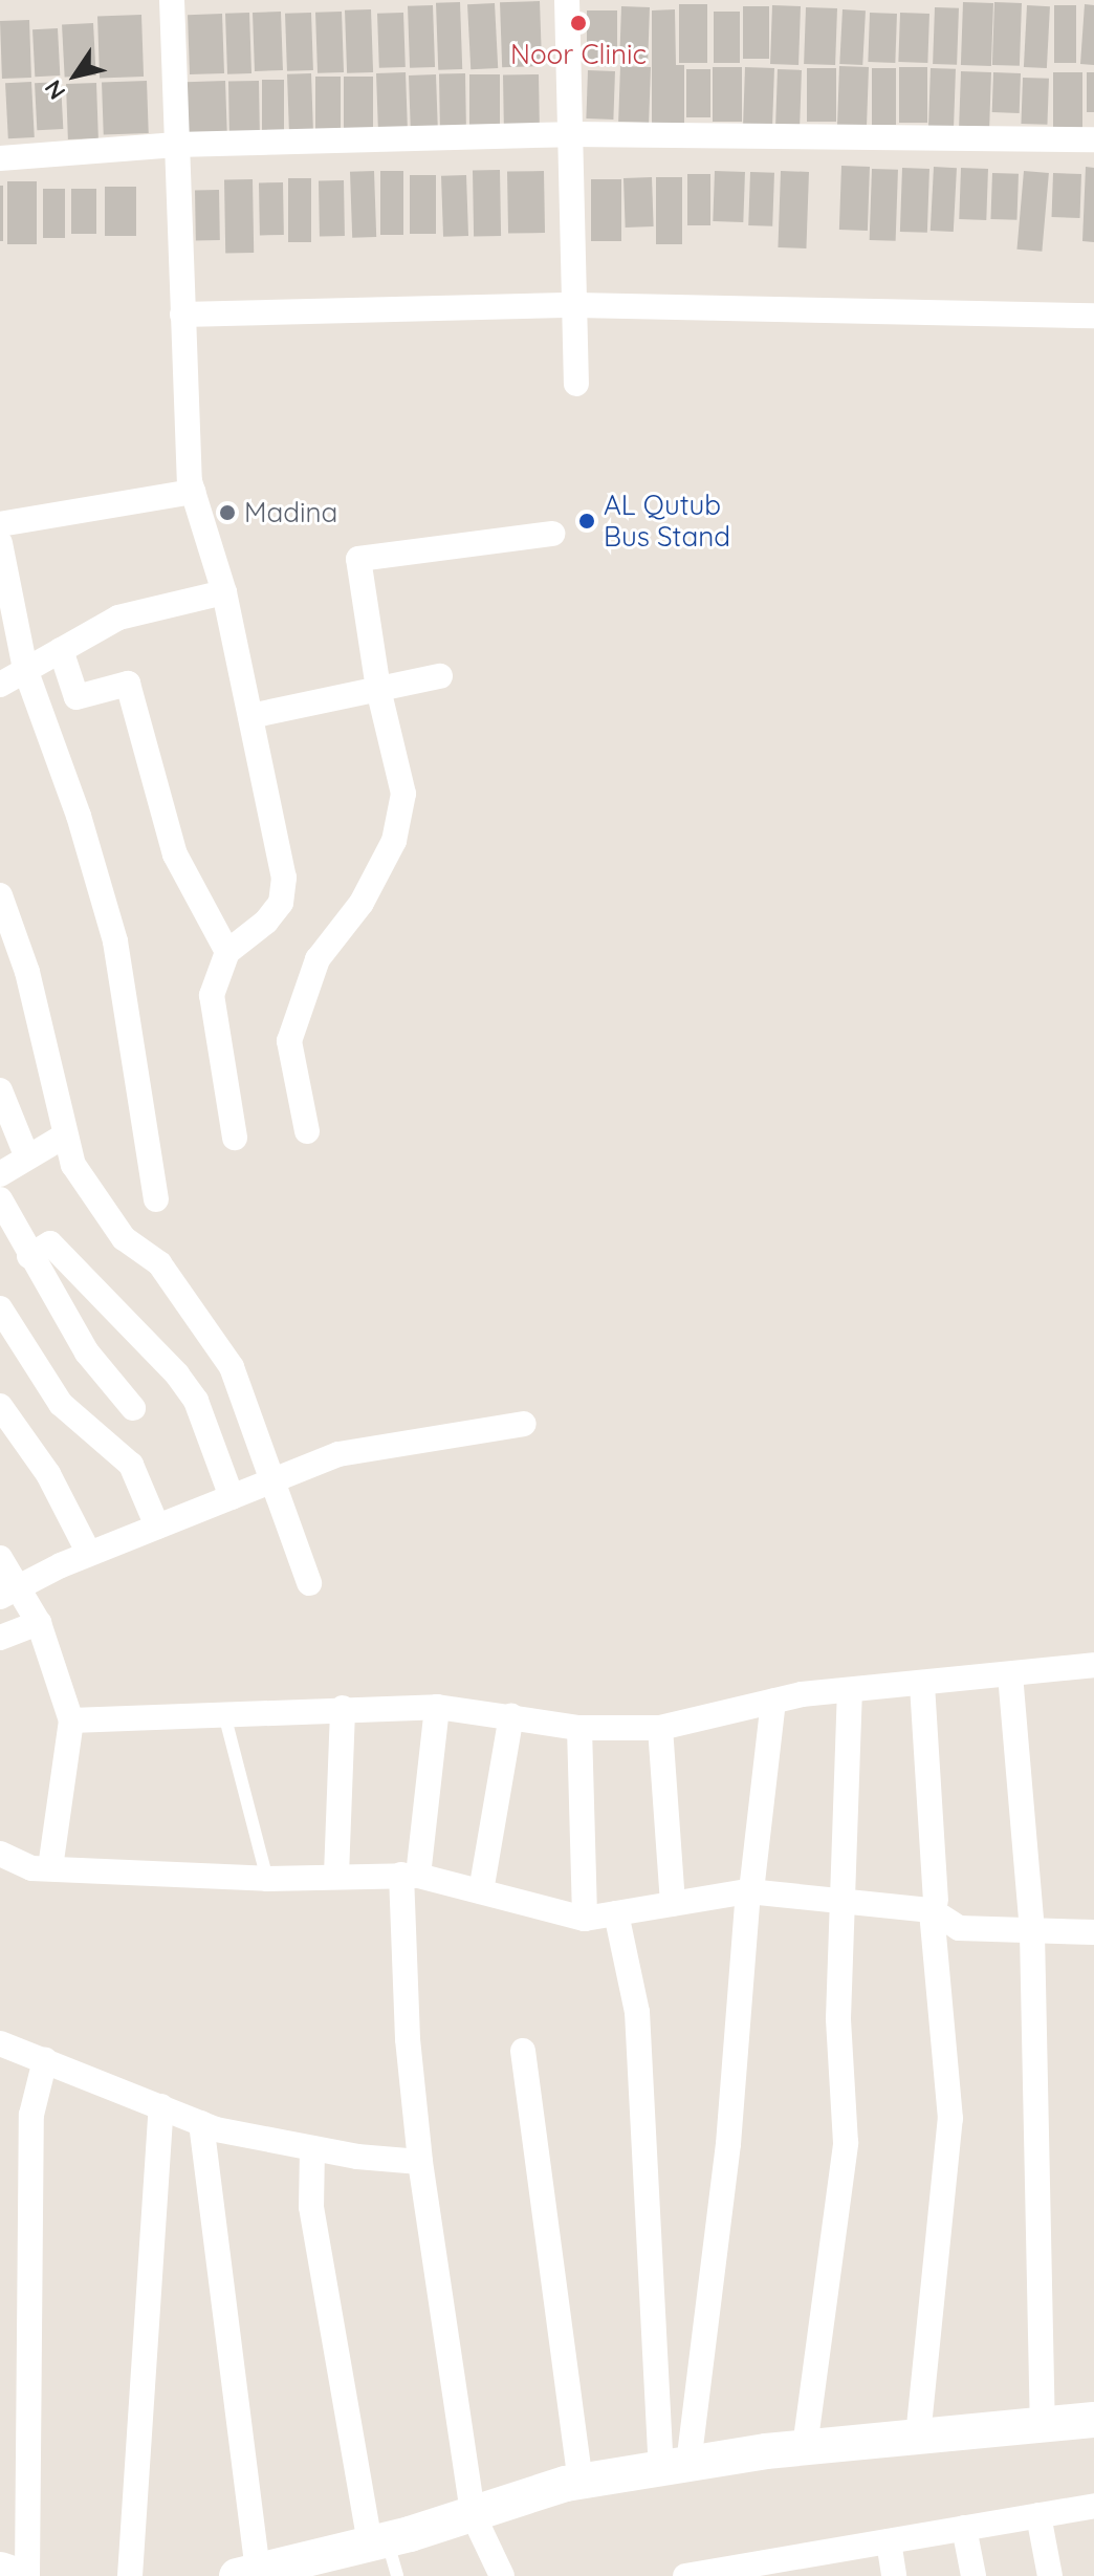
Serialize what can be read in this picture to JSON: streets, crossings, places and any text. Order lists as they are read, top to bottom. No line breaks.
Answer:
{"places":["Noor Clinic","Madina","AL Qutub Bus Stand"],"north":"bottom left"}
